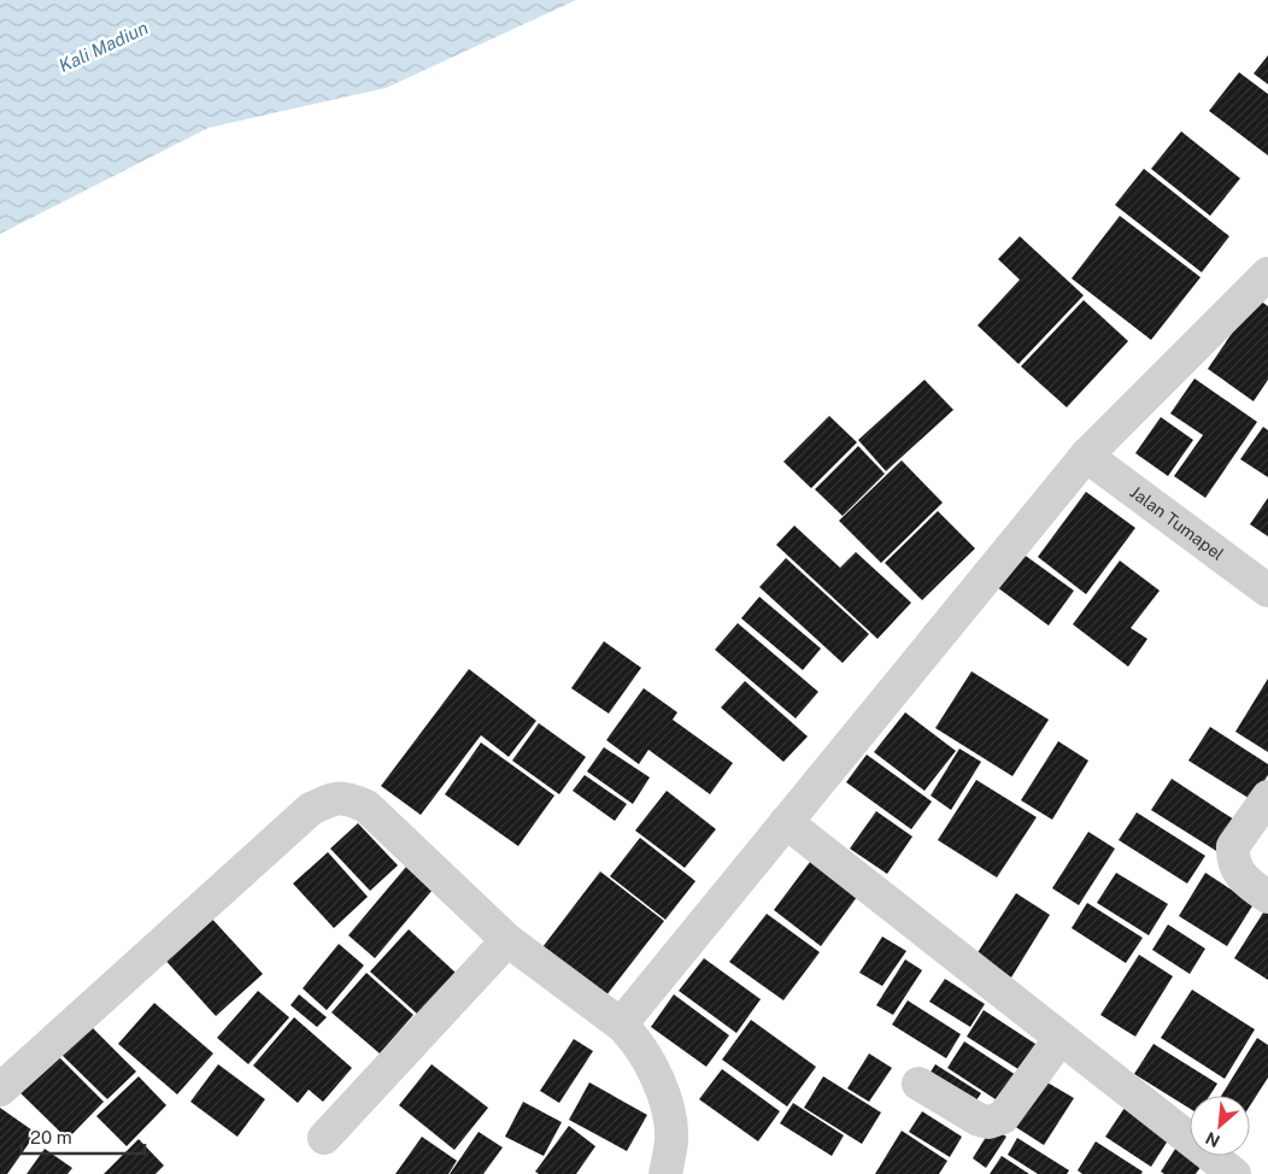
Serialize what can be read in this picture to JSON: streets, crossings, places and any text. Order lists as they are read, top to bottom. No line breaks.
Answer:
{"streets":{"street":["Jalan Tumapel"]},"water":["Kali Madiun"],"scale_bar":"20 m","north":"bottom left"}
